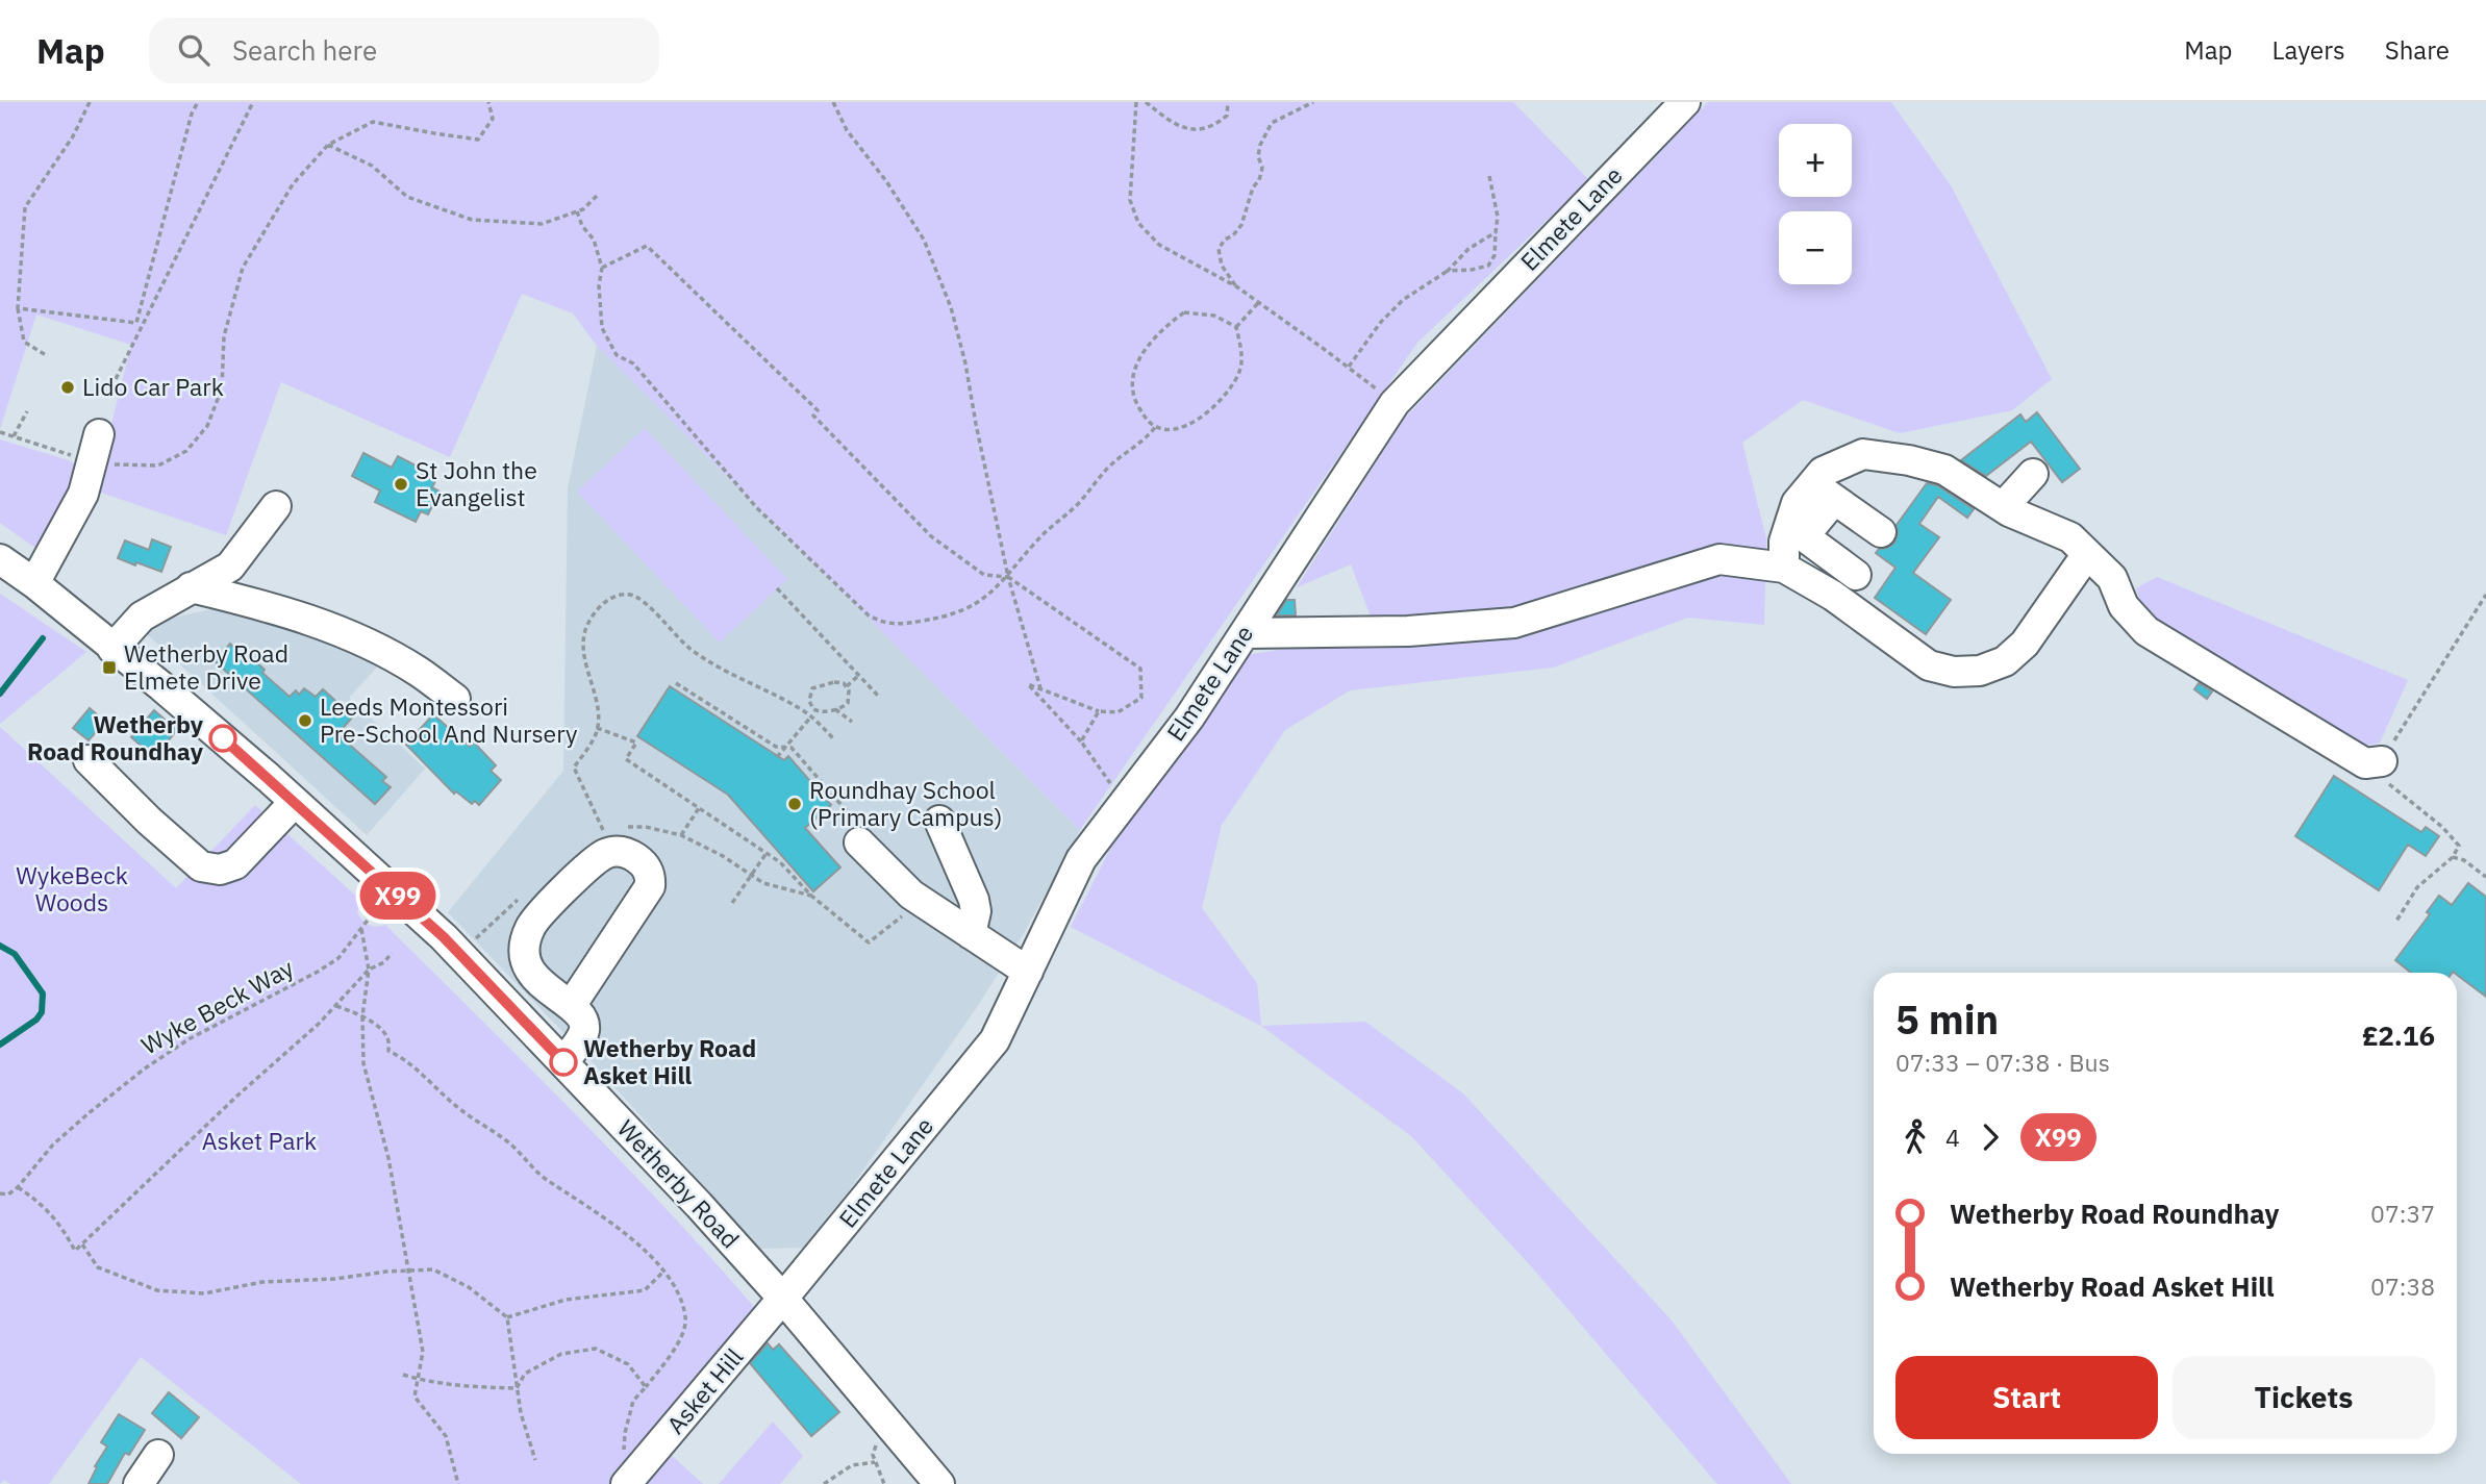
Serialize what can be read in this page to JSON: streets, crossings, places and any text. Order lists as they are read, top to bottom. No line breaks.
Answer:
{"streets":{"street":["Elmete Lane","Wetherby Road","Asket Hill"],"path":["Wyke Beck Way"]},"crossings":[["Elmete Lane","Wetherby Road"],["Elmete Lane","Asket Hill"],["Wetherby Road","Asket Hill"]],"parks":["WykeBeck Woods","Asket Park"],"places":{"other":["Lido Car Park","St John the Evangelist","Leeds Montessori Pre-School And Nursery","Wetherby Road Roundhay","Roundhay School (Primary Campus)","Wetherby Road Asket Hill"],"transit":["Wetherby Road Elmete Drive"]},"lines":["bus line X99"],"page":{"header":"Map","search":"Search here","nav":["Map","Layers","Share"],"on_map":"X99","map_buttons":["+","−"],"heading":["5 min","07:33 – 07:38 · Bus","£2.16"],"legs":["4","X99"],"list":[{"name":"Wetherby Road Roundhay","value":"07:37"},{"name":"Wetherby Road Asket Hill","value":"07:38"}],"buttons":["Start","Tickets"]}}
